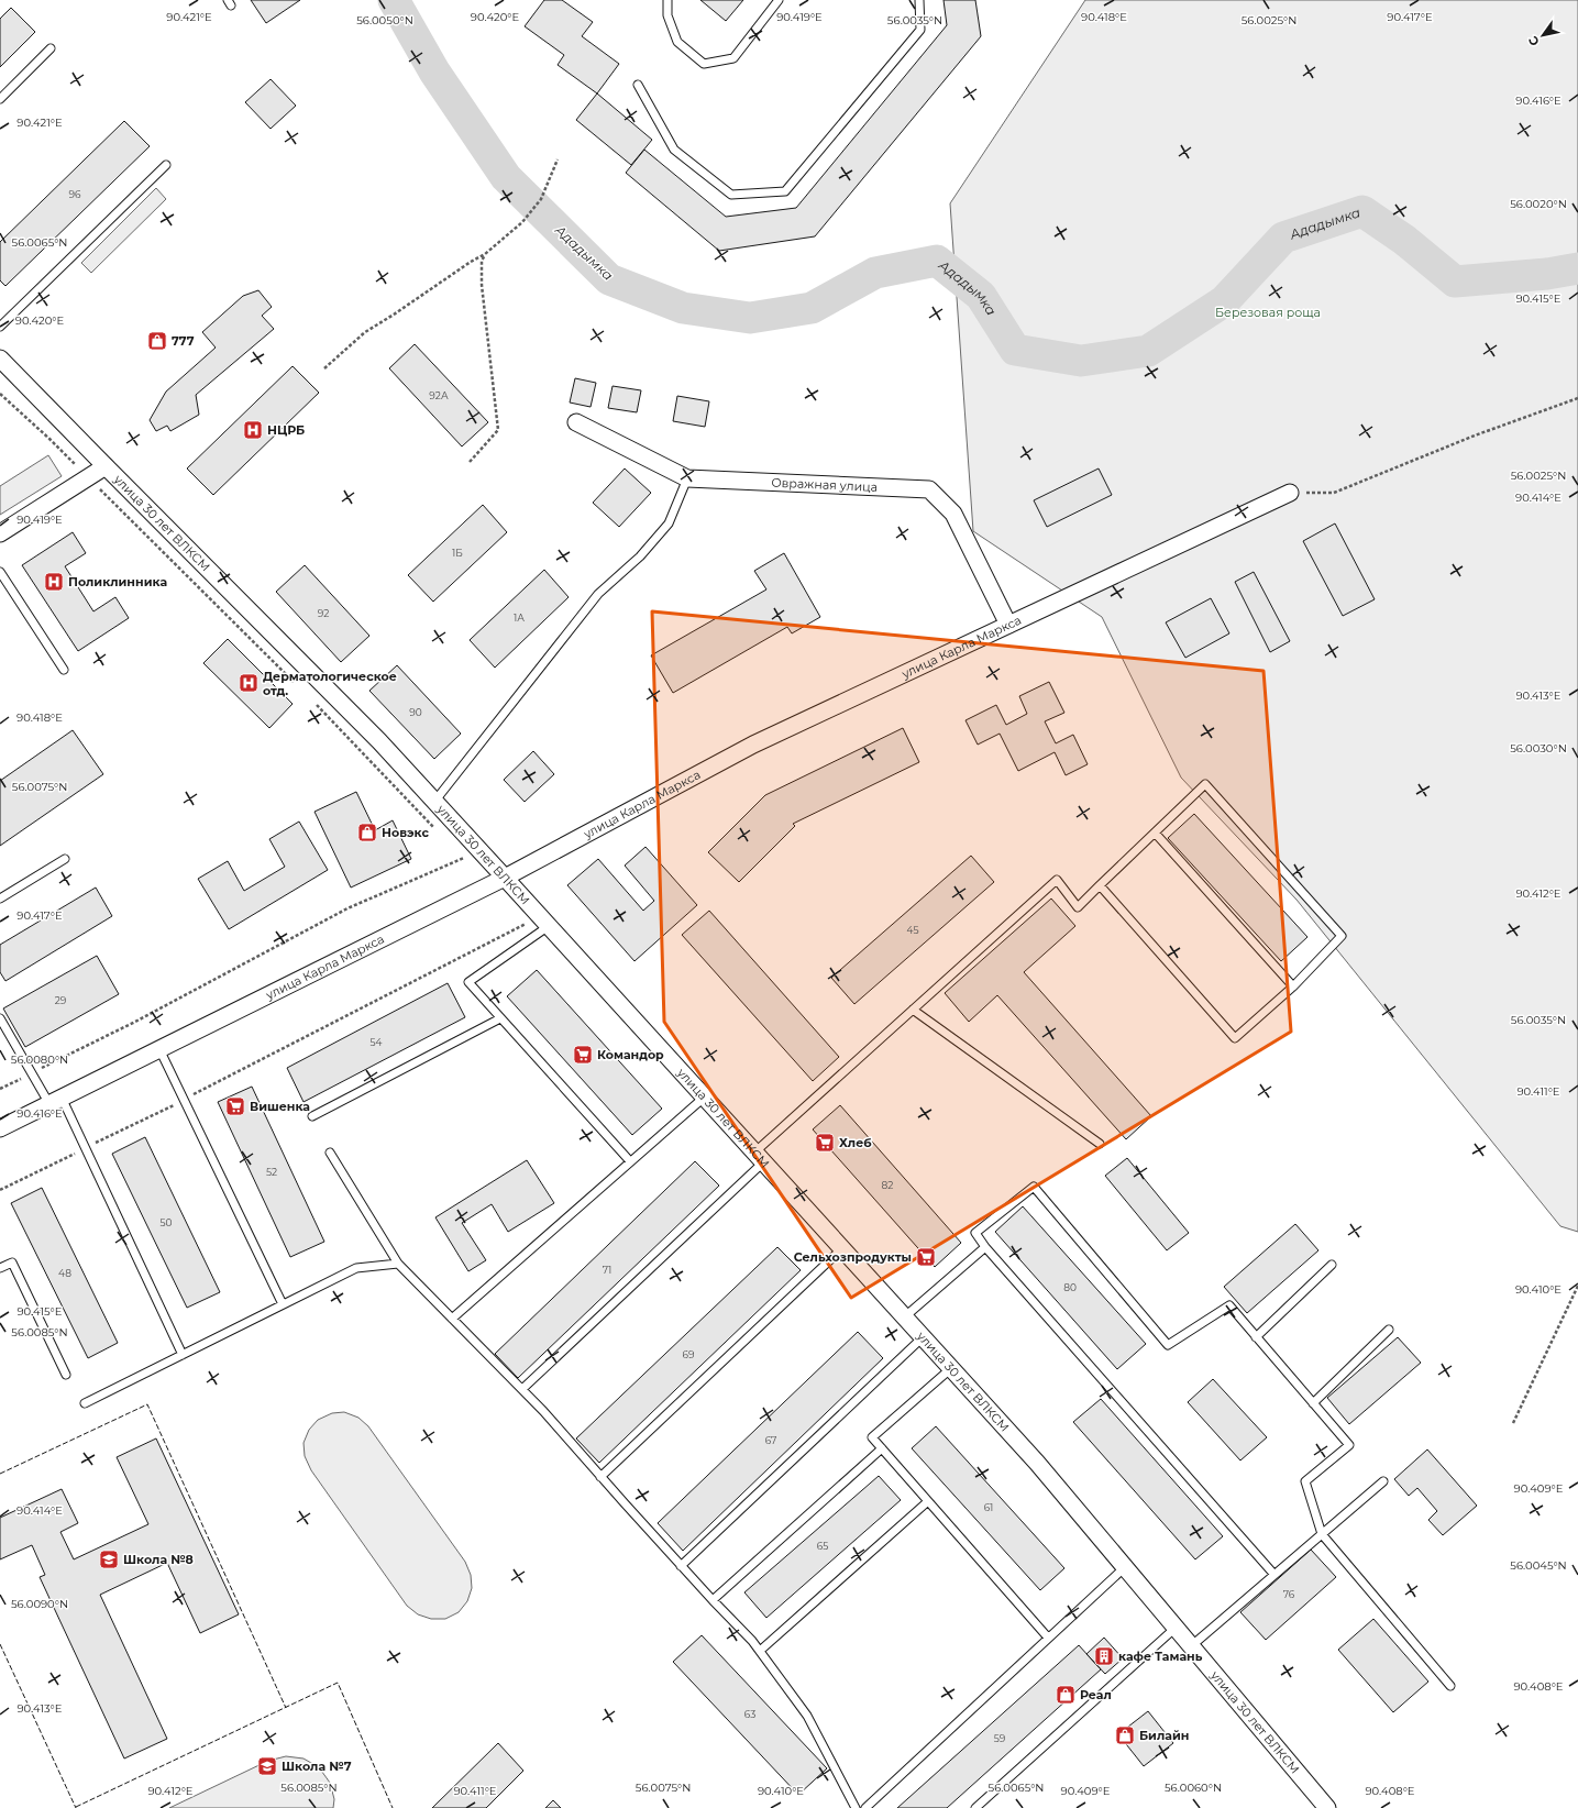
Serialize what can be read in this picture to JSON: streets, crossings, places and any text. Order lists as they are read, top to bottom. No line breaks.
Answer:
{"streets":{"street":["Овражная улица","улица 30 лет ВЛКСМ","улица Карла Маркса"]},"crossings":[["Овражная улица","улица Карла Маркса"],["улица 30 лет ВЛКСМ","улица Карла Маркса"]],"water":["Ададымка"],"parks":["Березовая роща"],"places":{"shop":["777","Новэкс","Реал","Билайн"],"hospital":["НЦРБ","Поликлинника","Дерматологическое отд."],"supermarket":["Командор","Вишенка","Хлеб","Сельхозпродукты"],"school or university":["Школа №8","Школа №7"],"building":["кафе Тамань"]},"house_numbers":["96","92А","1Б","92","1А","90","45","29","54","52","82","50","71","48","80","69","67","61","65","76","63","59"],"north":"bottom left","coordinates":["90.421°E","90.420°E","90.419°E","90.418°E","90.417°E","56.0050°N","56.0035°N","56.0025°N","90.416°E","56.0020°N","56.0065°N","90.415°E","90.414°E","90.413°E","56.0030°N","56.0075°N","90.412°E","56.0080°N","90.411°E","90.410°E","56.0085°N","90.409°E","56.0045°N","56.0090°N","90.408°E","56.0060°N"]}
